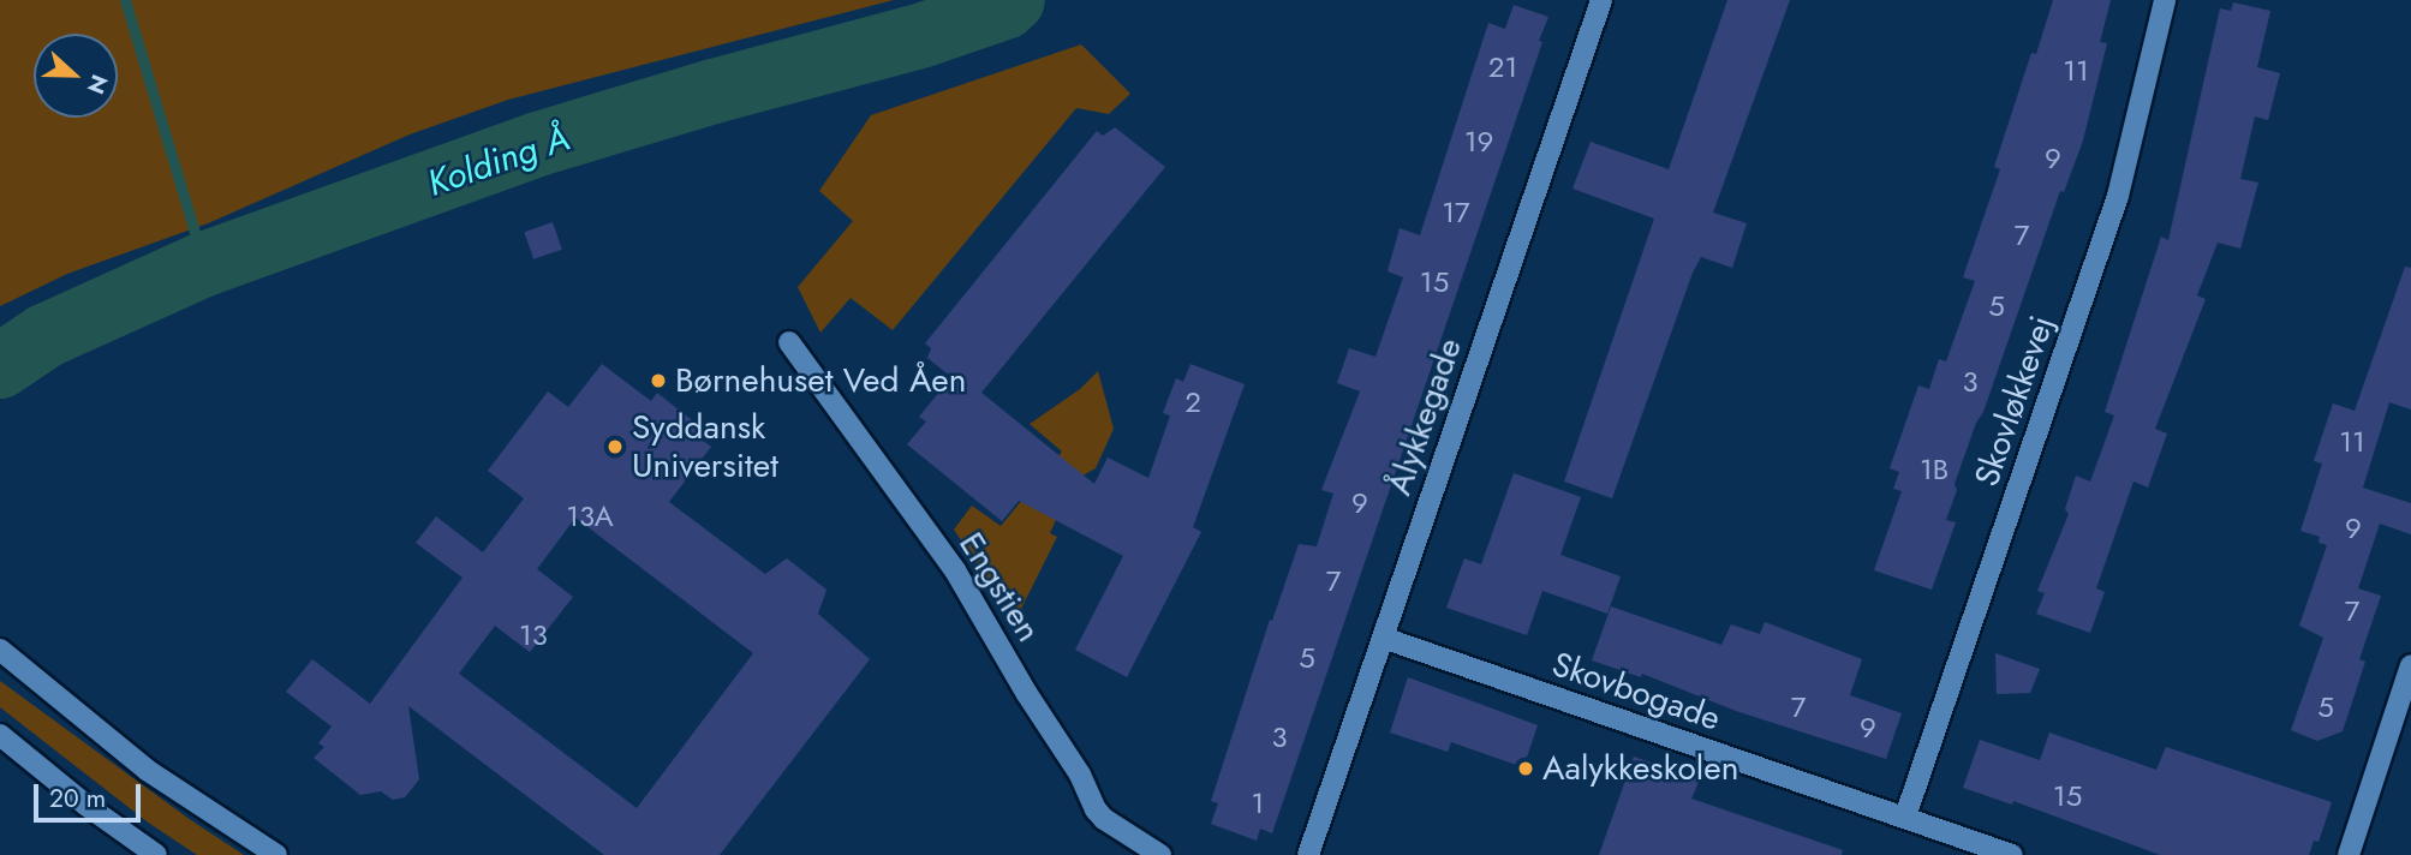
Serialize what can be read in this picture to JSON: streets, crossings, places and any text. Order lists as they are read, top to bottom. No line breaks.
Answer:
{"streets":{"street":["Skovløkkevej","Ålykkegade","Engstien","Skovbogade"]},"crossings":[["Skovløkkevej","Skovbogade"],["Ålykkegade","Skovbogade"]],"water":["Kolding Å"],"places":["Børnehuset Ved Åen","Syddansk Universitet","Aalykkeskolen"],"house_numbers":["21","11","19","9","17","7","15","5","3","2","11","1B","9","13A","9","7","7","13","5","7","5","9","3","15","1"],"scale_bar":"20 m","north":"right"}
